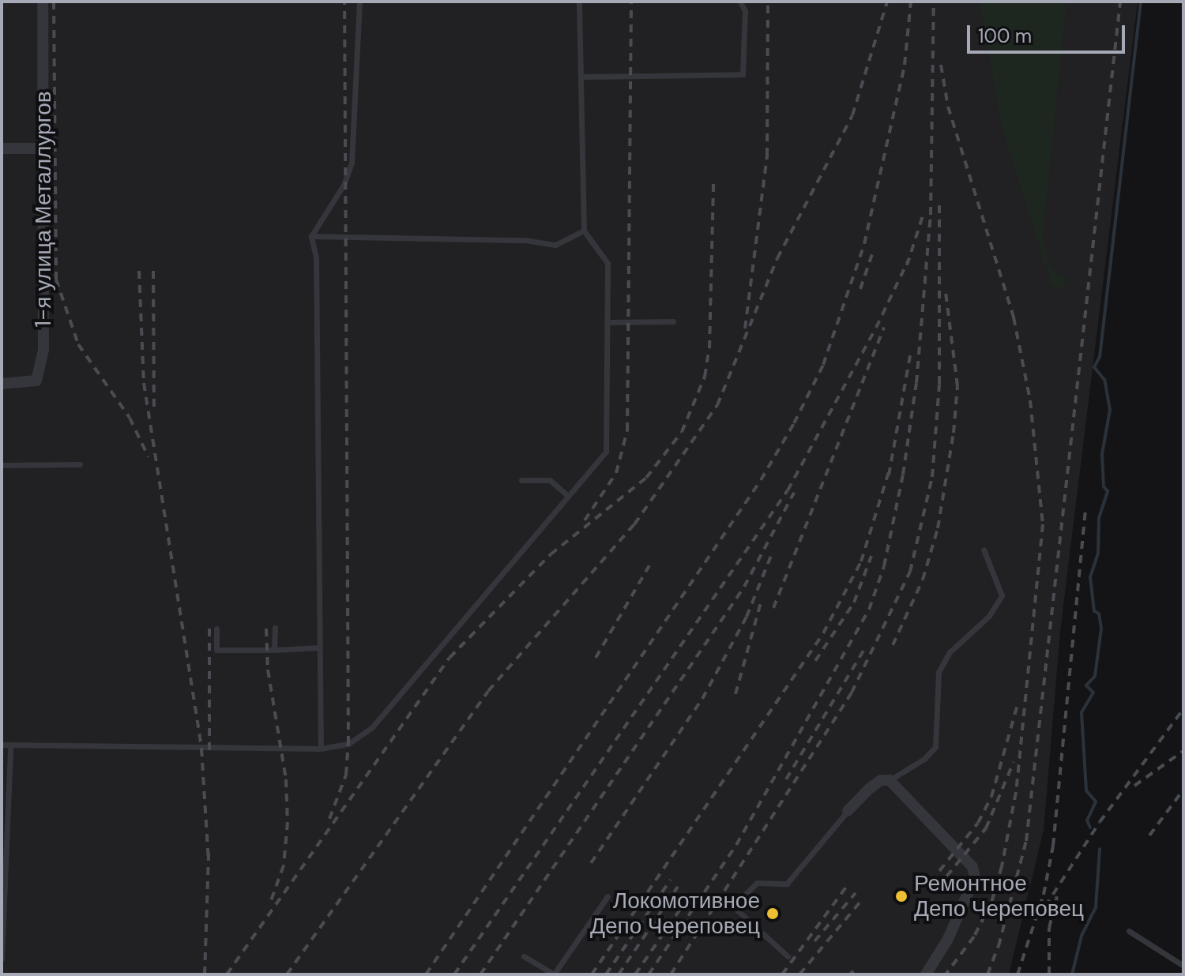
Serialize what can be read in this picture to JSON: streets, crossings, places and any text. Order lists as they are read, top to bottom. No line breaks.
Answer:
{"streets":{"street":["1-я улица Металлургов"]},"places":["Ремонтное Депо Череповец","Локомотивное Депо Череповец"],"scale_bar":"100 m"}
